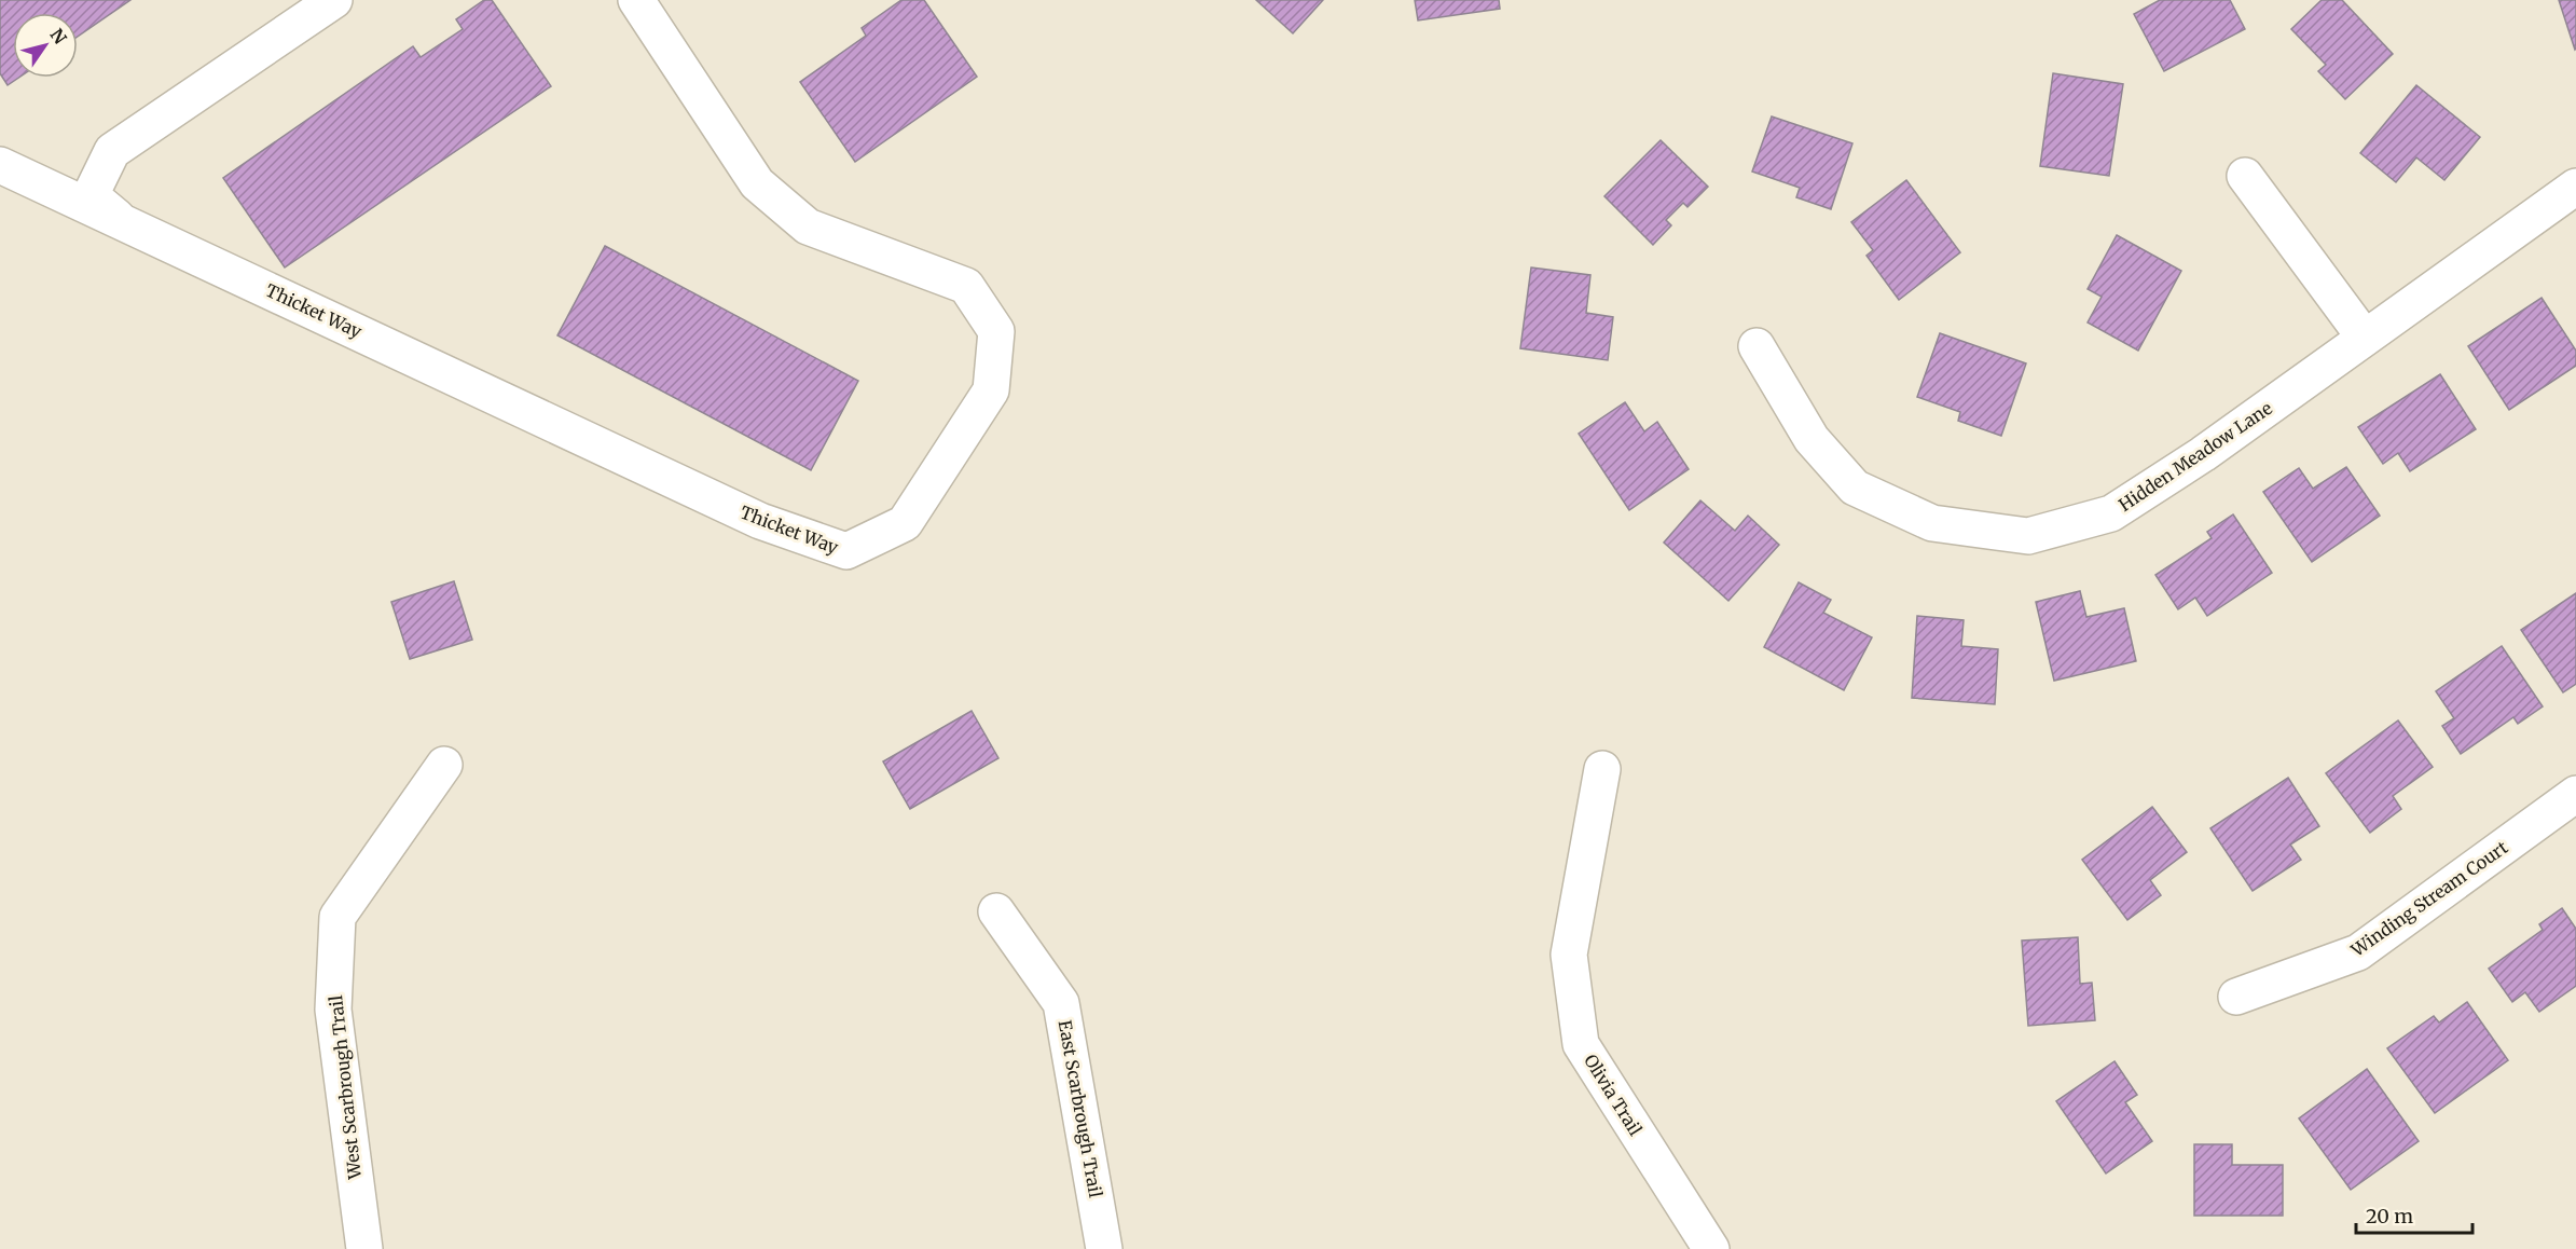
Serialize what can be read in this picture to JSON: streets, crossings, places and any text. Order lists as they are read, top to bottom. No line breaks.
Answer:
{"streets":{"street":["Thicket Way","Hidden Meadow Lane","Winding Stream Court","West Scarbrough Trail","Olivia Trail","East Scarbrough Trail"]},"scale_bar":"20 m","north":"top right"}
